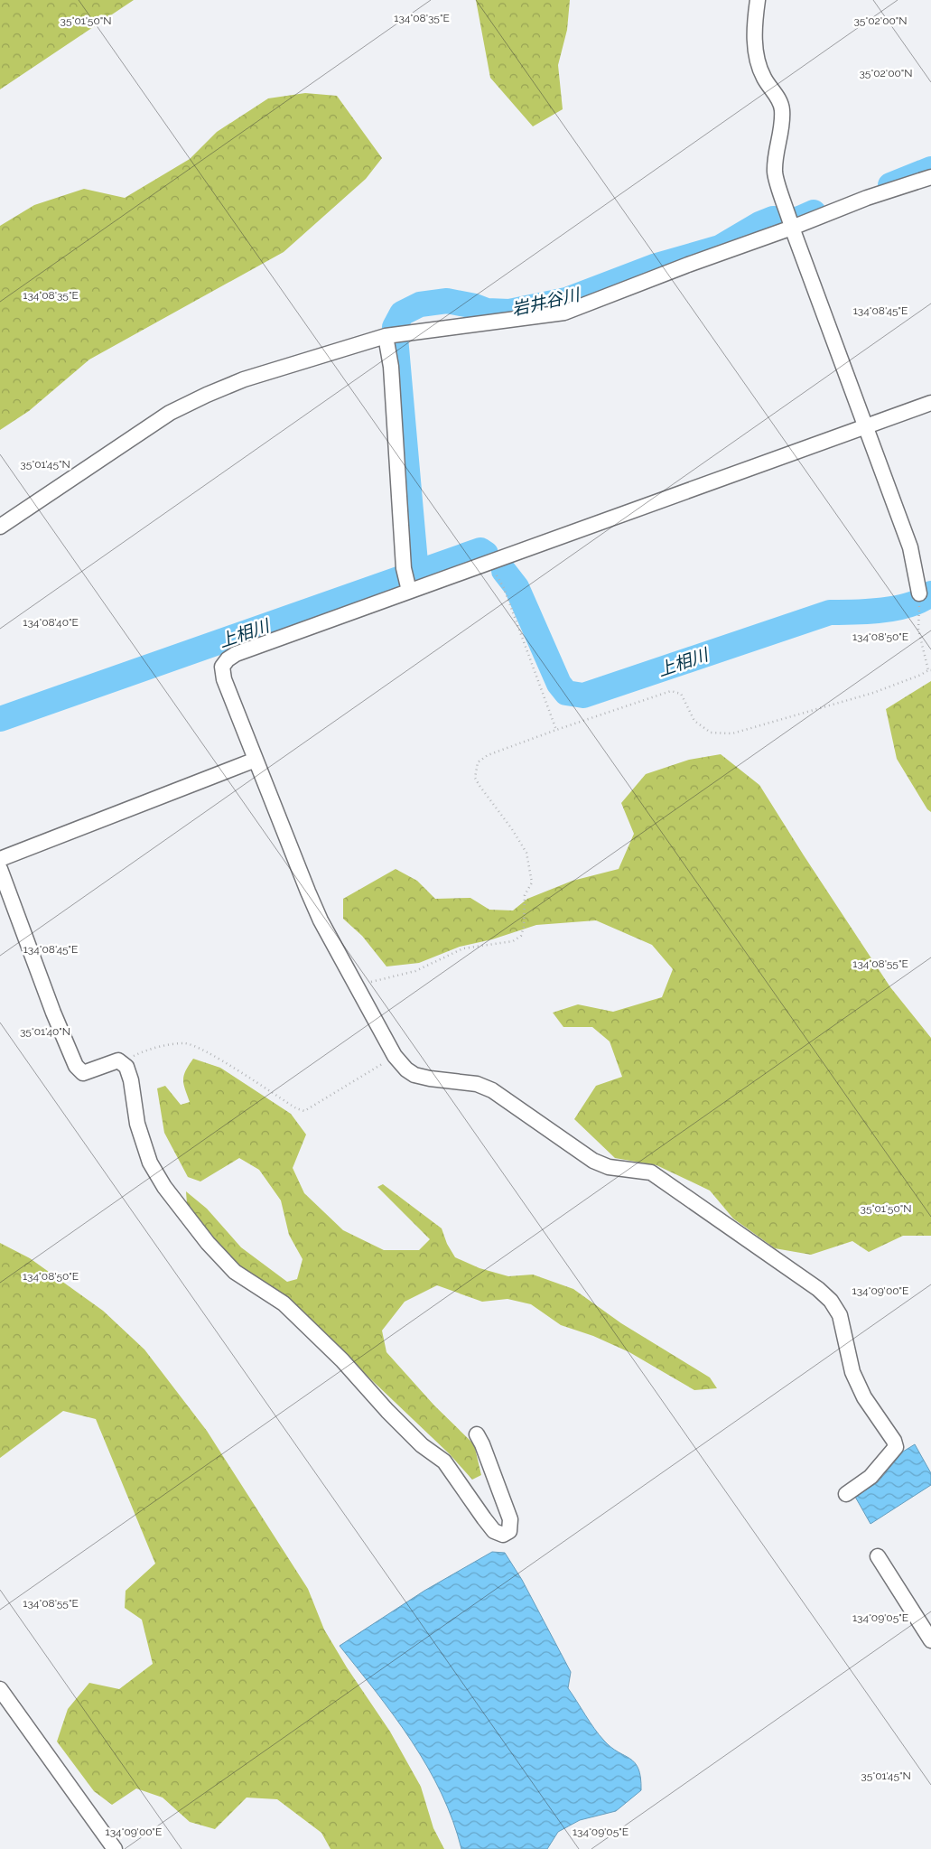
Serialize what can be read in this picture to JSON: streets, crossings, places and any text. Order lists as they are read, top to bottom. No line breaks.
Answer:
{"water":["岩井谷川","上相川"],"coordinates":["134°08'35\"E","35°01'50\"N","35°02'00\"N","134°08'45\"E","35°01'45\"N","134°08'40\"E","134°08'50\"E","134°08'55\"E","35°01'40\"N","134°09'00\"E","134°09'05\"E"]}
